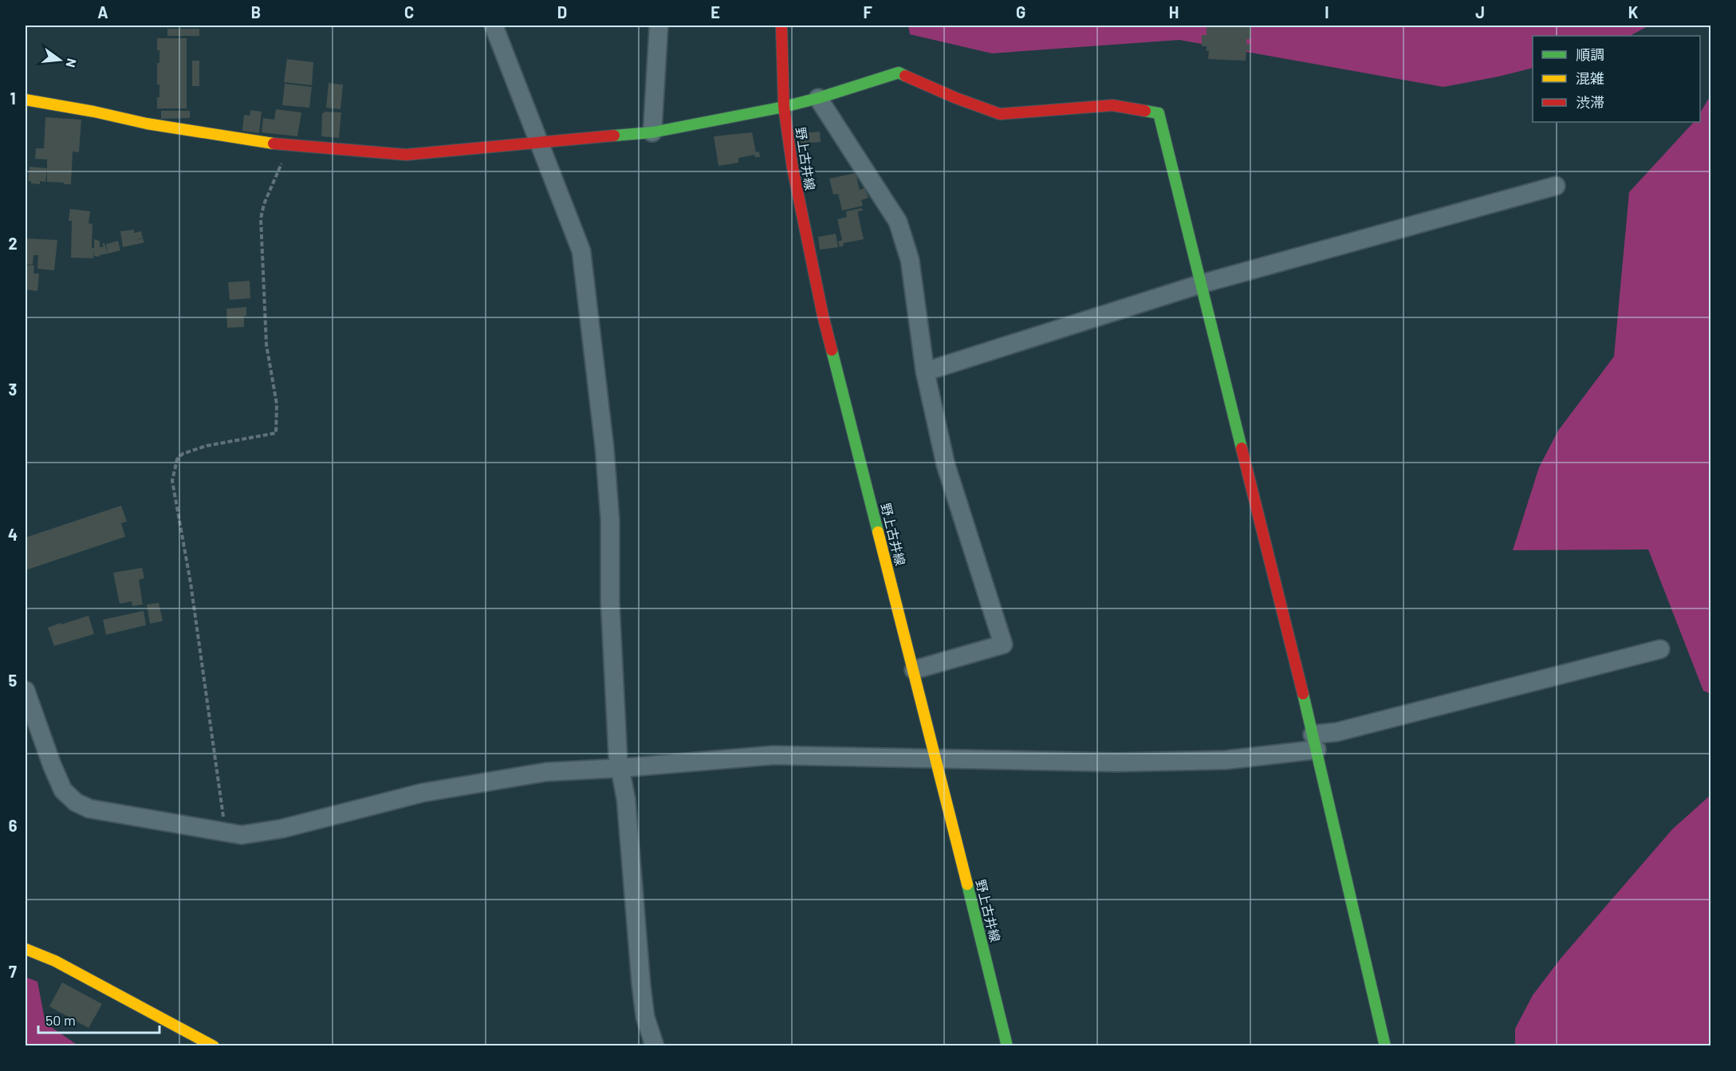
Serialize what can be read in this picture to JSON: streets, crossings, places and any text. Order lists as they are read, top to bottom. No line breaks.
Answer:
{"streets":{"street":["野上古井線"]},"legend":["順調","混雑","渋滞"],"scale_bar":"50 m","north":"right","grid":{"columns":["A","B","C","D","E","F","G","H","I","J","K"],"rows":["1","2","3","4","5","6","7"]}}
